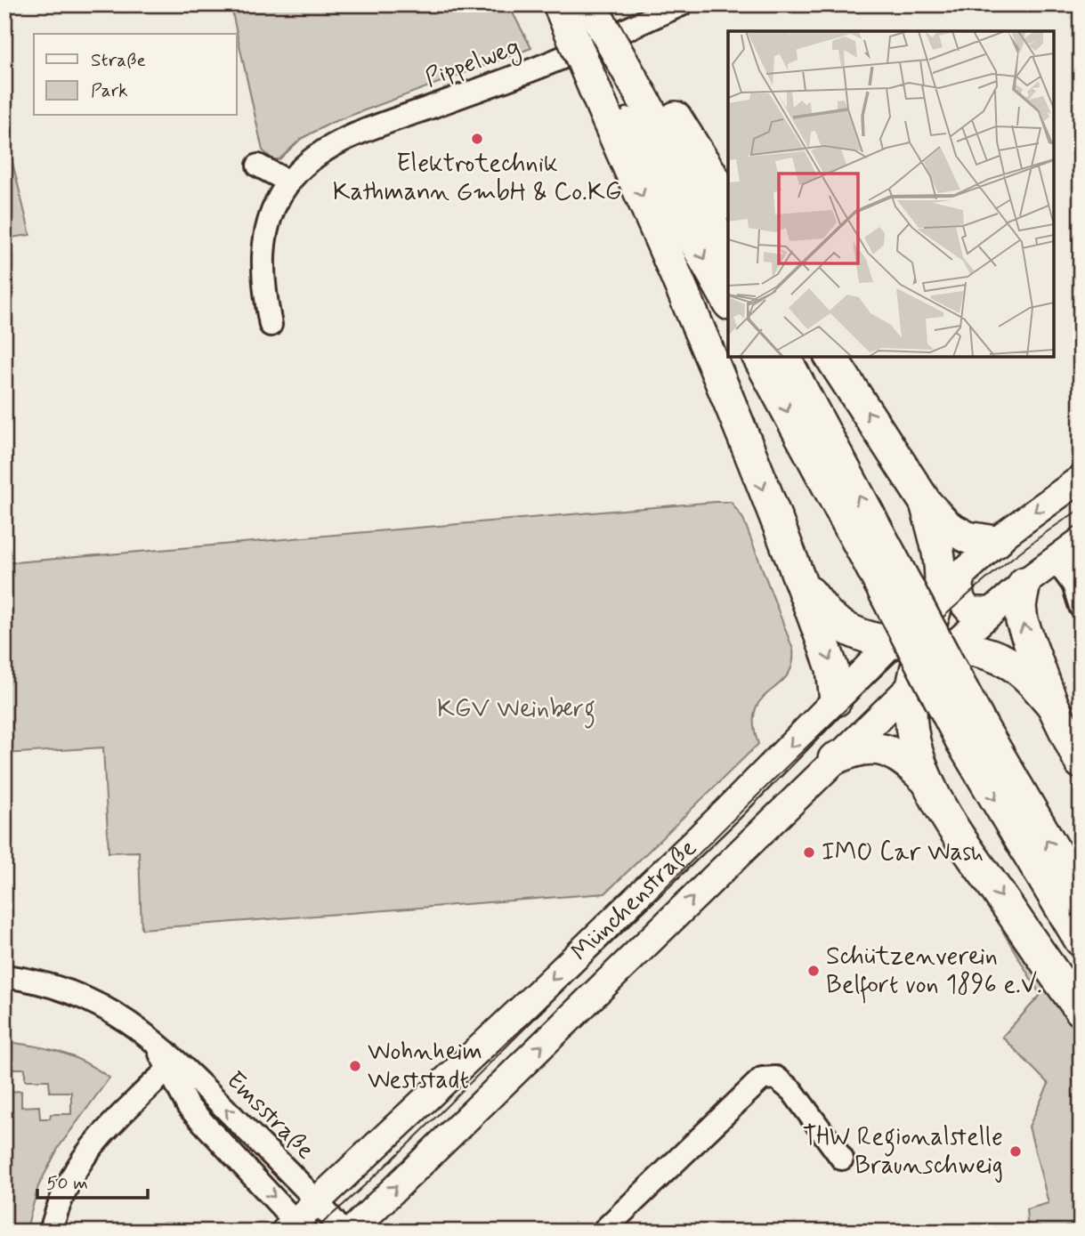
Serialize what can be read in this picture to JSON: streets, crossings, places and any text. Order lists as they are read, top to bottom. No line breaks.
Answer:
{"streets":{"main road":["Münchenstraße"],"street":["Pippelweg","Emsstraße"]},"crossings":[["Münchenstraße","Emsstraße"]],"parks":["KGV Weinberg"],"places":["Elektrotechnik Kathmann GmbH & Co.KG","IMO Car Wash","Schützenverein Belfort von 1896 e.V.","Wohnheim Weststadt","THW Regionalstelle Braunschweig"],"legend":["Straße","Park"],"scale_bar":"50 m"}
